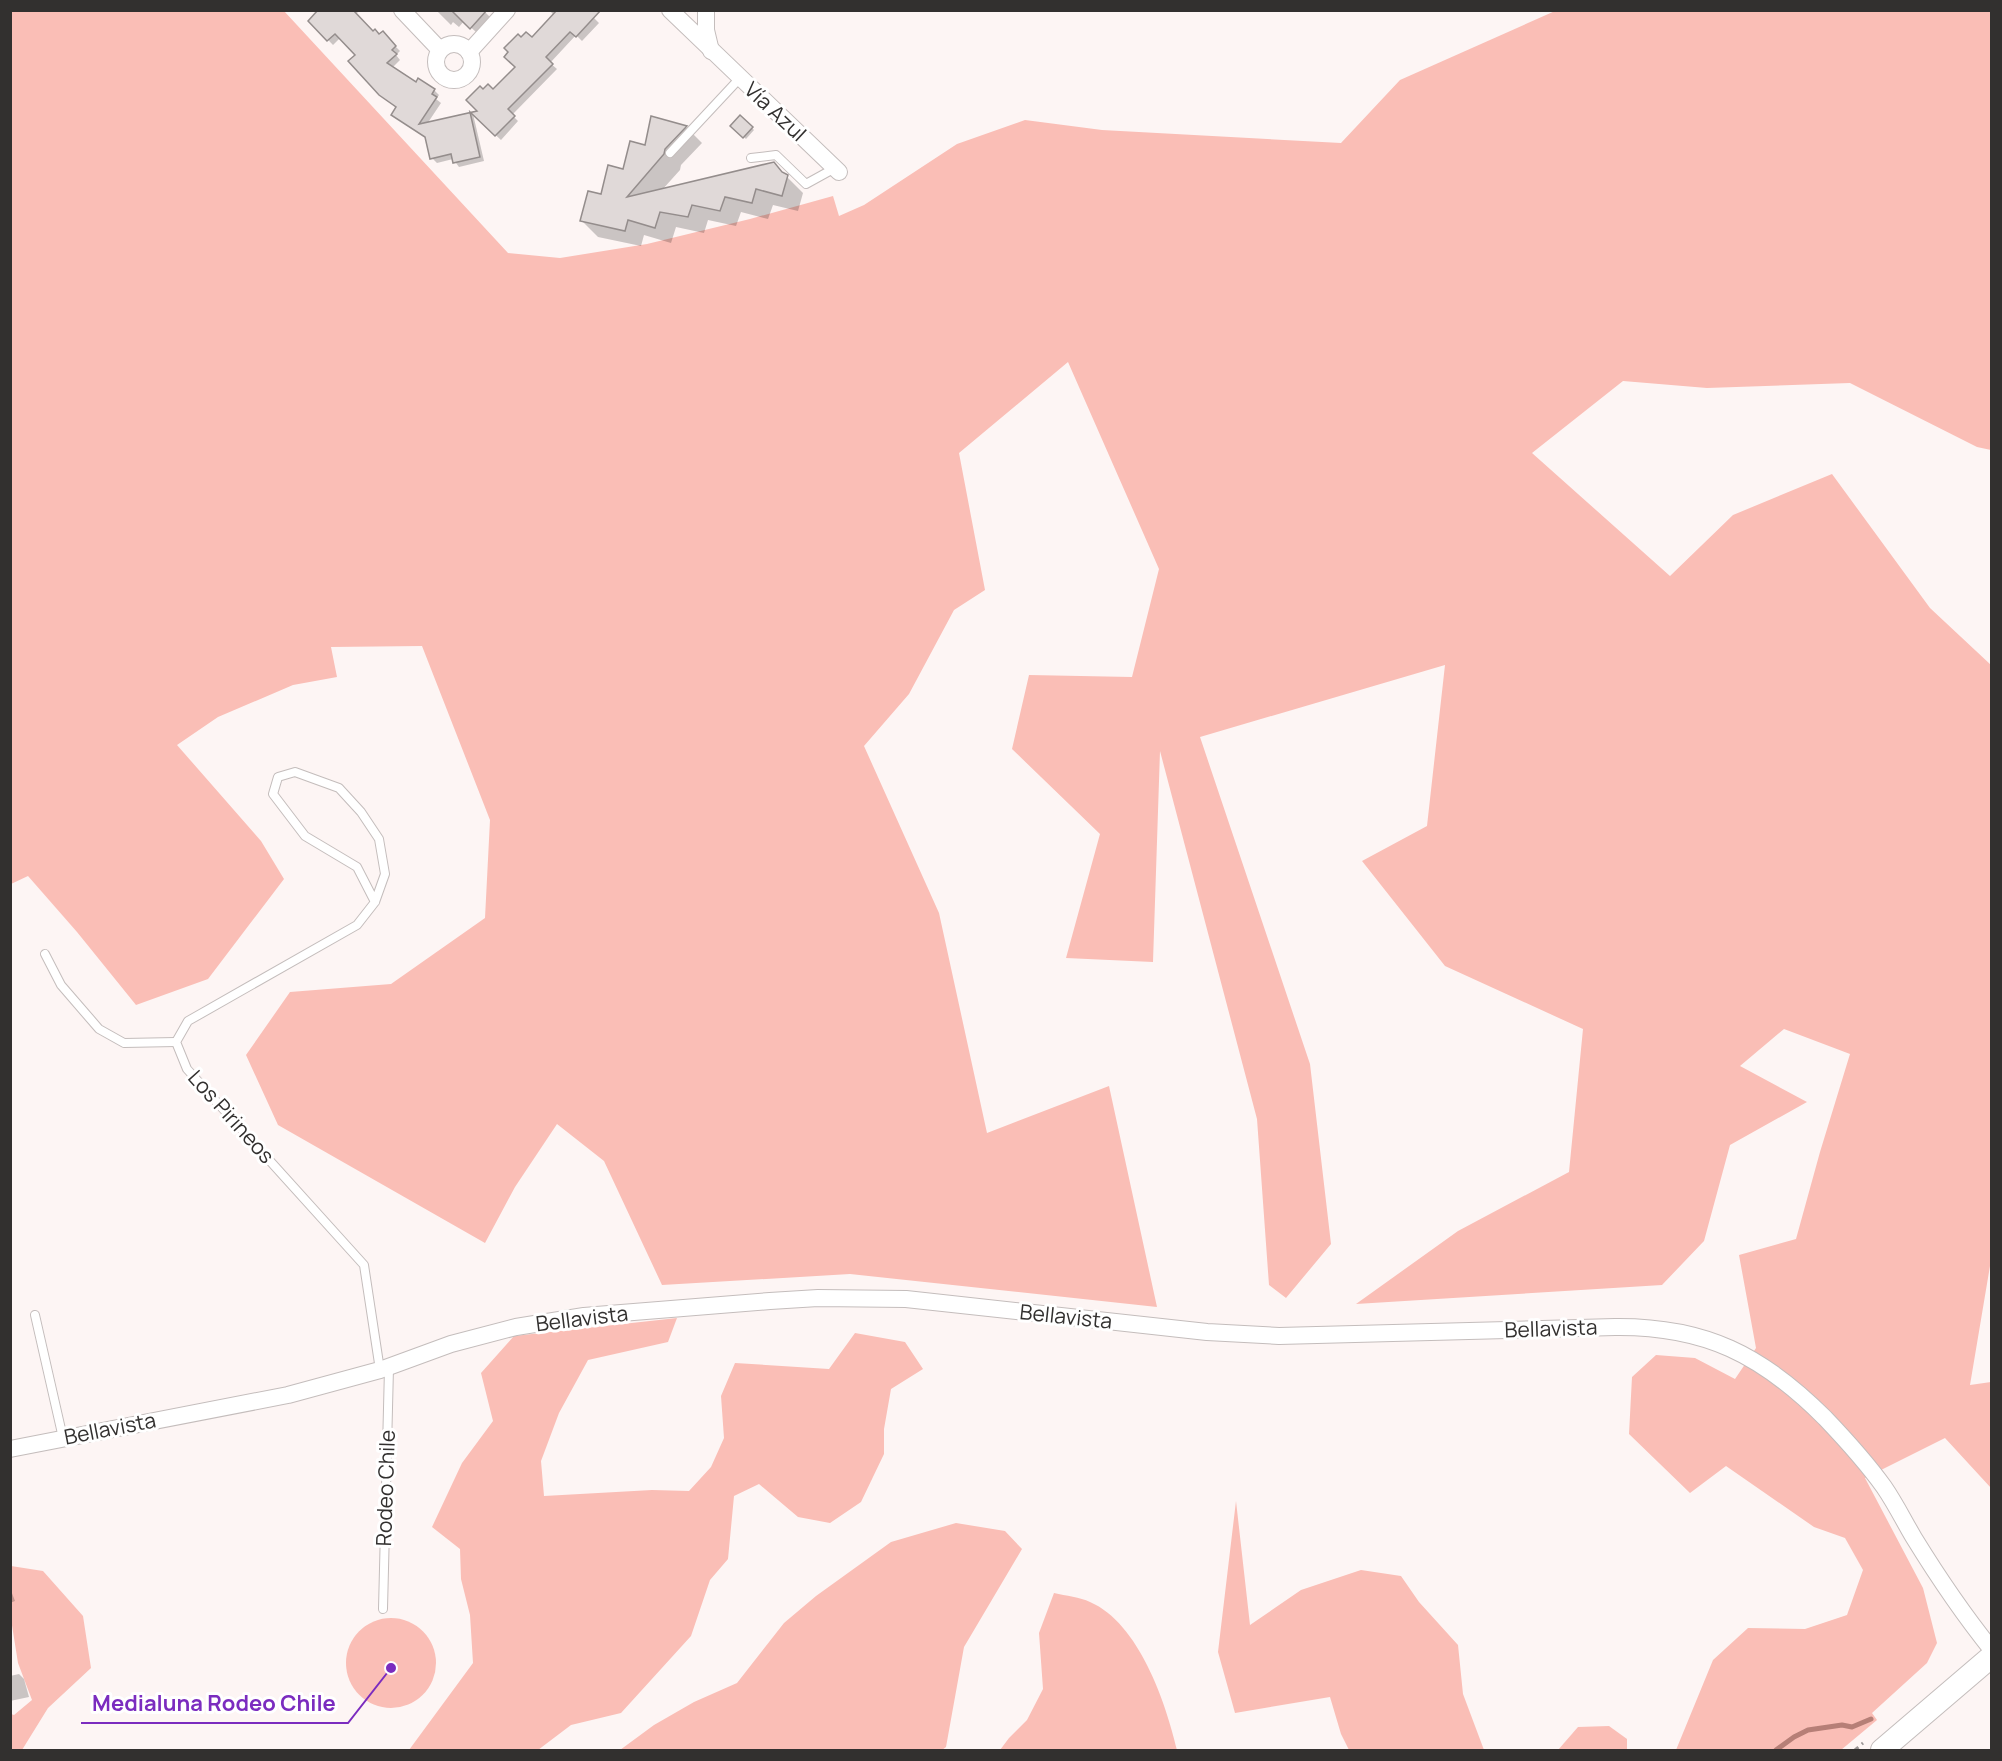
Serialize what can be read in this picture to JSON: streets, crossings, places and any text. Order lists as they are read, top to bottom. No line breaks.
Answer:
{"streets":{"street":["Vía Azul","Bellavista"],"lane":["Los Pirineos","Rodeo Chile"]},"crossings":[["Los Pirineos","Bellavista"],["Los Pirineos","Rodeo Chile"],["Bellavista","Rodeo Chile"]],"places":["Medialuna Rodeo Chile"]}
